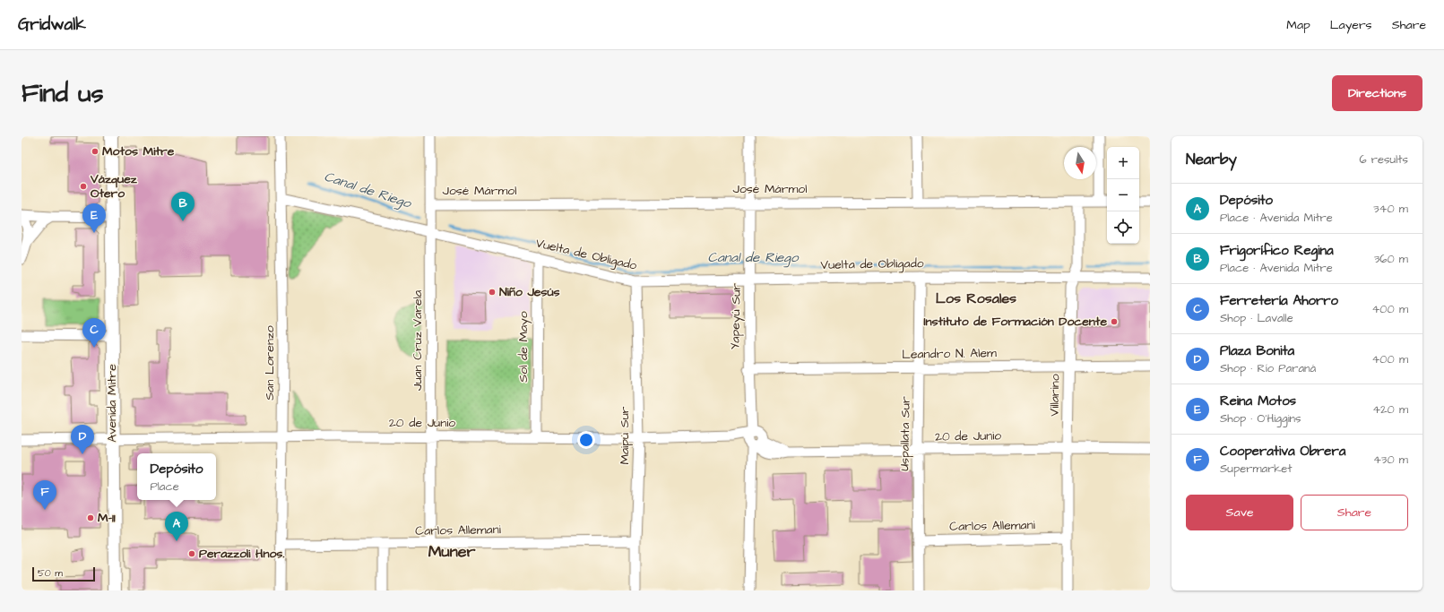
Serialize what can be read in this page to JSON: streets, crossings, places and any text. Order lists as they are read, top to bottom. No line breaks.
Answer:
{"streets":{"main road":["Avenida Mitre"],"street":["José Mármol","Vuelta de Obligado","Yapeyú Sur","Juan Cruz Varela","Sol de Mayo","Leandro N. Alem","San Lorenzo","Villarino","20 de Junio","Uspallata Sur","Maipú Sur","Carlos Allemani"]},"crossings":[["José Mármol","Yapeyú Sur"],["José Mármol","Juan Cruz Varela"],["José Mármol","Villarino"],["Vuelta de Obligado","Yapeyú Sur"],["Vuelta de Obligado","Juan Cruz Varela"],["Vuelta de Obligado","Sol de Mayo"],["Vuelta de Obligado","San Lorenzo"],["Vuelta de Obligado","Villarino"],["Vuelta de Obligado","Uspallata Sur"],["Vuelta de Obligado","Maipú Sur"],["Yapeyú Sur","Leandro N. Alem"],["Yapeyú Sur","20 de Junio"],["Juan Cruz Varela","20 de Junio"],["Juan Cruz Varela","Carlos Allemani"],["Sol de Mayo","20 de Junio"],["Leandro N. Alem","Villarino"],["Leandro N. Alem","Uspallata Sur"],["San Lorenzo","20 de Junio"],["San Lorenzo","Carlos Allemani"],["Villarino","20 de Junio"],["Villarino","Carlos Allemani"],["Avenida Mitre","20 de Junio"],["20 de Junio","Uspallata Sur"],["20 de Junio","Maipú Sur"],["Uspallata Sur","Carlos Allemani"],["Maipú Sur","Carlos Allemani"]],"districts":["Los Rosales","Muner"],"water":["Canal de Riego"],"places":["Motos Mitre","Vázquez Otero","Niño Jesús","Instituto de Formación Docente","M-11","Perazzoli Hnos."],"scale_bar":"50 m","north":"bottom","page":{"header":"Gridwalk","nav":["Map","Layers","Share"],"buttons":["Directions",["Save","Share"]],"title":"Find us","heading":["Nearby","6 results"],"map_buttons":["+","−"],"list":[{"mark":"A","name":"Depósito","note":"Place · Avenida Mitre","value":"340 m"},{"mark":"B","name":"Frigorífico Regina","note":"Place · Avenida Mitre","value":"360 m"},{"mark":"C","name":"Ferretería Ahorro","note":"Shop · Lavalle","value":"400 m"},{"mark":"D","name":"Plaza Bonita","note":"Shop · Río Paraná","value":"400 m"},{"mark":"E","name":"Reina Motos","note":"Shop · O'Higgins","value":"420 m"},{"mark":"F","name":"Cooperativa Obrera","note":"Supermarket","value":"430 m"}],"pins":["B","E","C","D","F","A"],"popup":["Depósito","Place"],"scale":"50 m"}}
